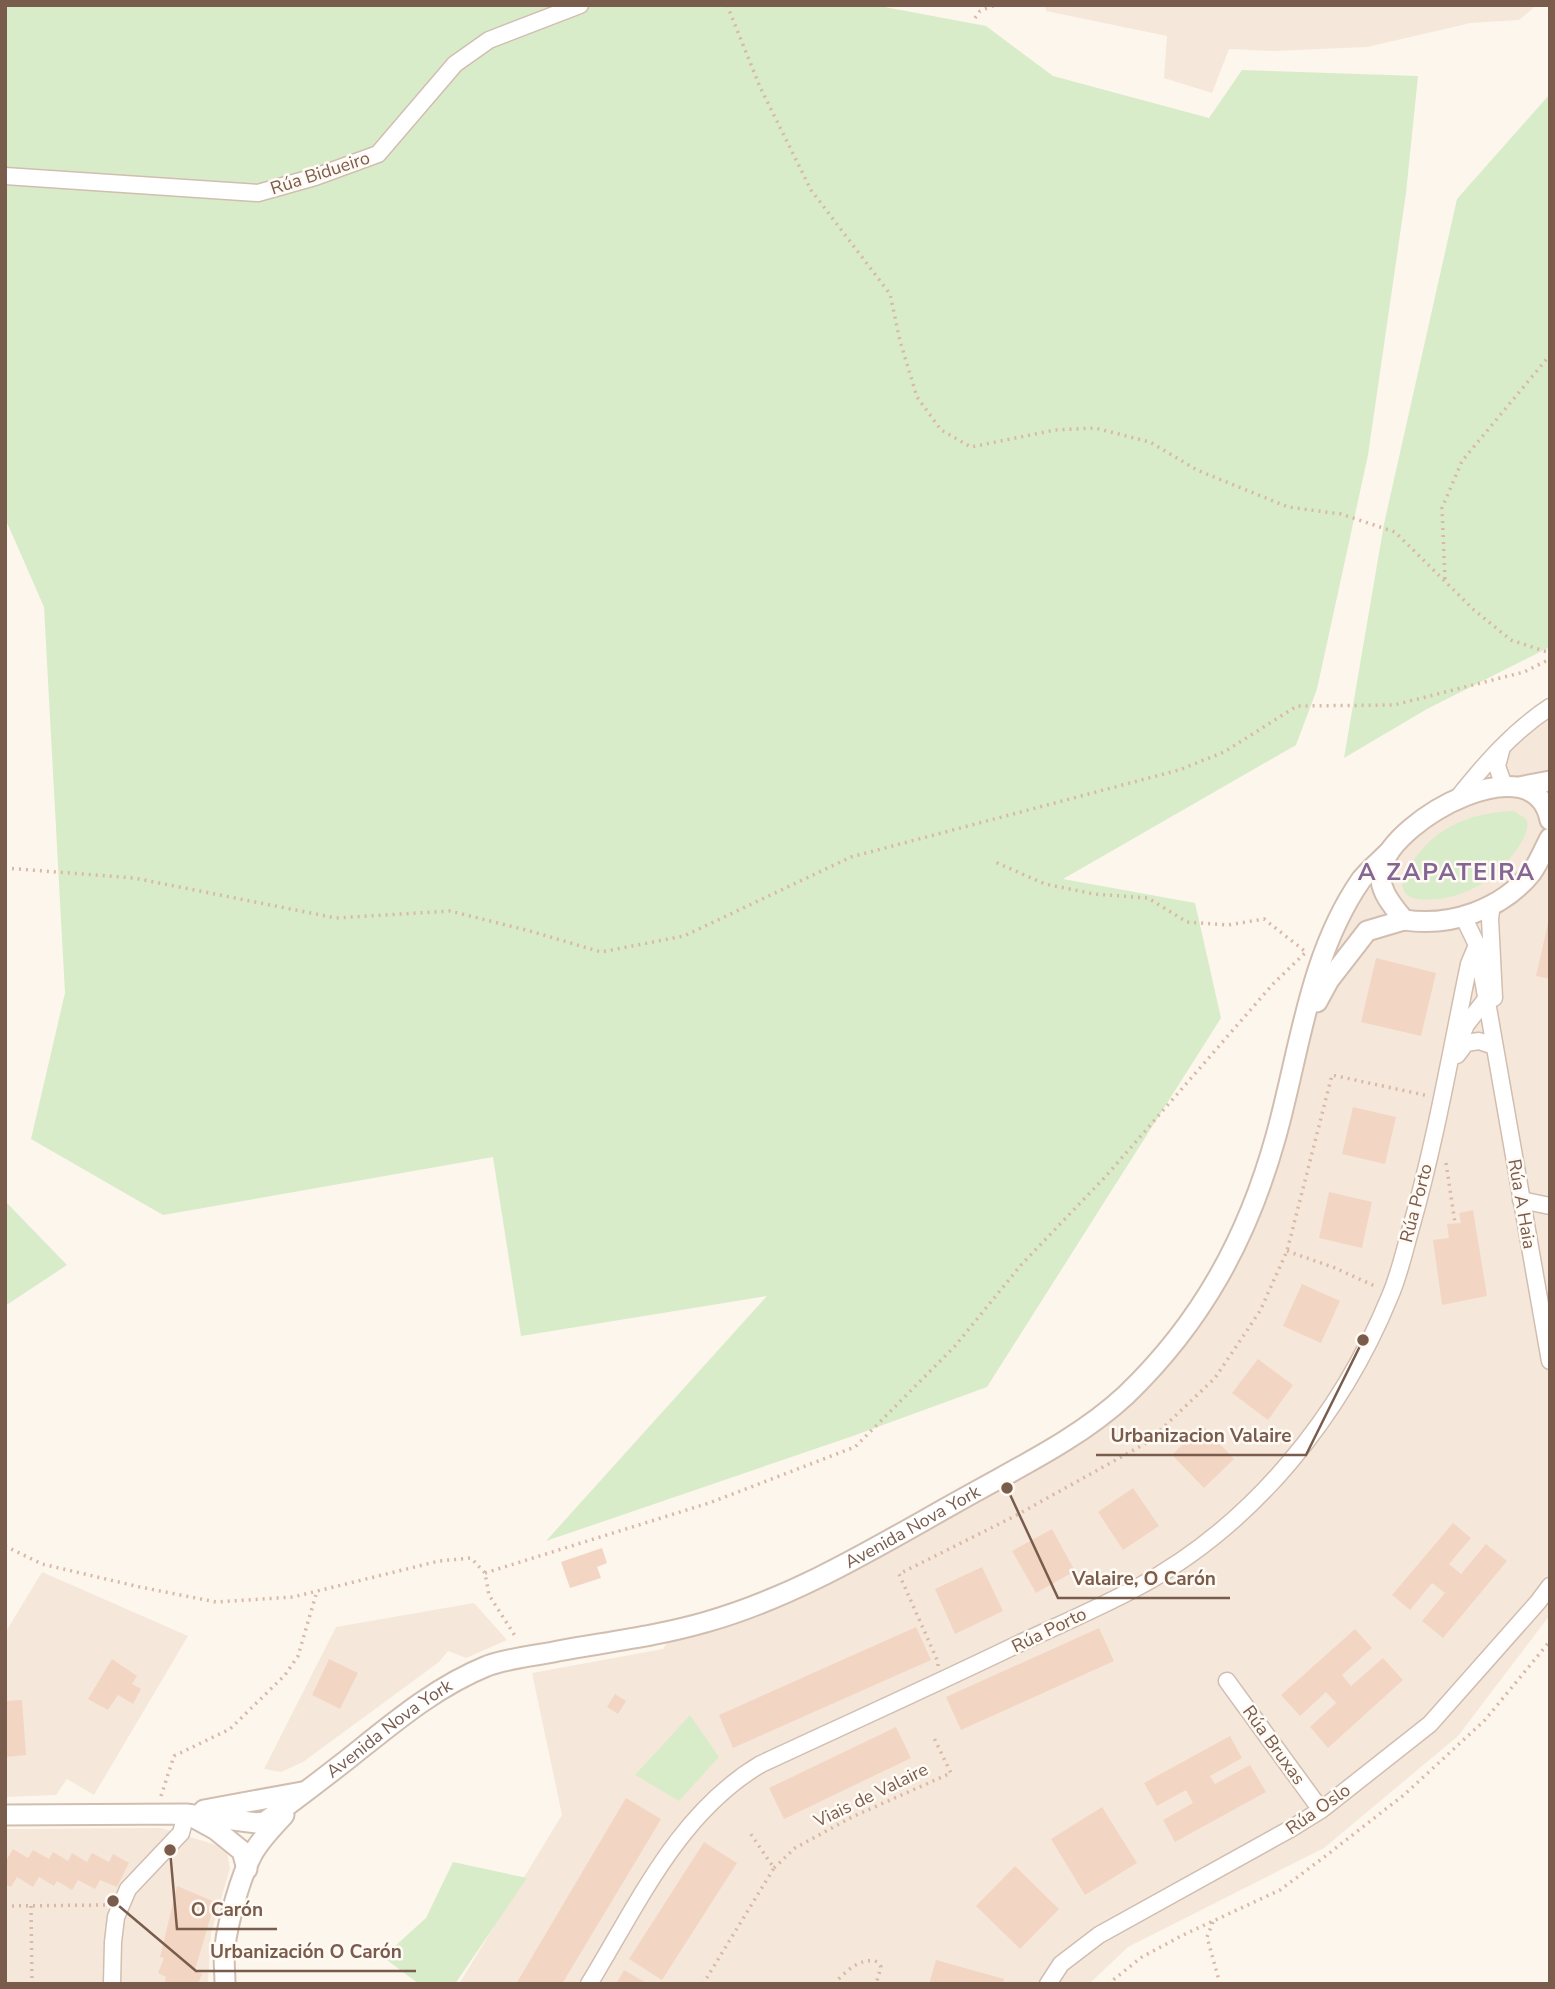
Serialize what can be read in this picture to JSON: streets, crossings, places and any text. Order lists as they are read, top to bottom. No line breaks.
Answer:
{"streets":{"street":["Rúa Bidueiro","Rúa Porto","Rúa A Haia","Avenida Nova York","Rúa Bruxas","Rúa Oslo"],"path":["Viais de Valaire"]},"crossings":[["Rúa Porto","Rúa A Haia"],["Rúa A Haia","Avenida Nova York"],["Rúa Bruxas","Rúa Oslo"]],"districts":["A ZAPATEIRA"],"places":["Urbanizacion Valaire","Valaire, O Carón","O Carón","Urbanización O Carón"]}
